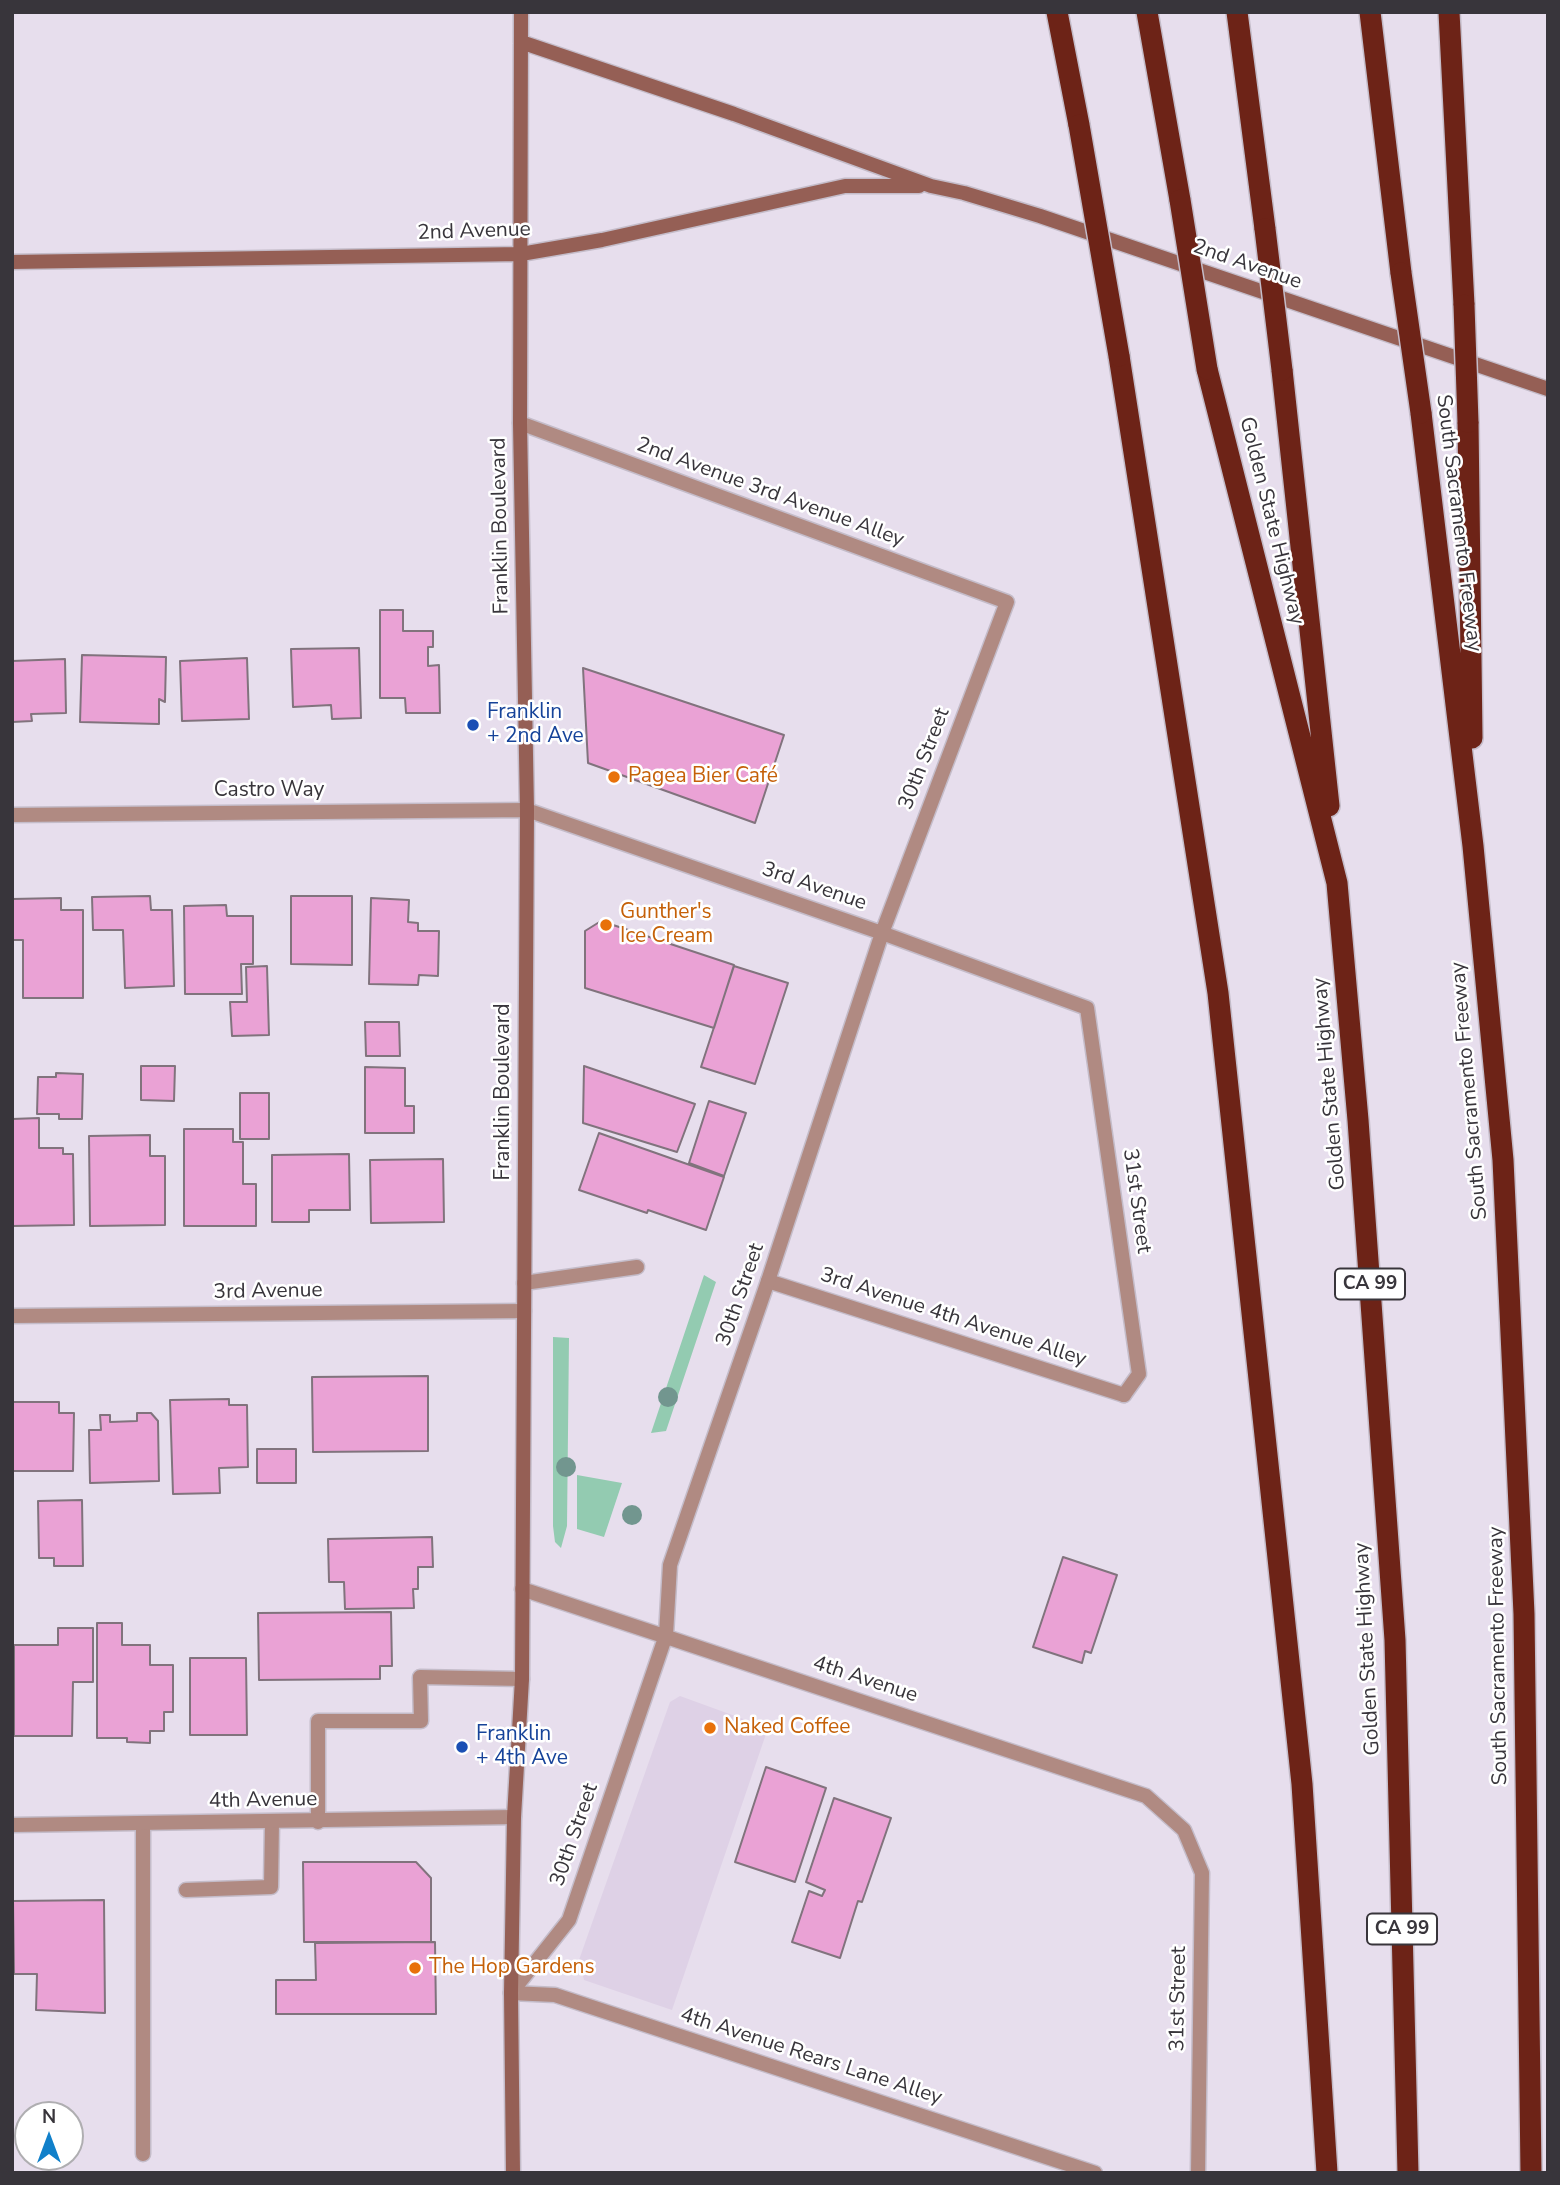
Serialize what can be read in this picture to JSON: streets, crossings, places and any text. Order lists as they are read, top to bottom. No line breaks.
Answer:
{"streets":{"highway":["Golden State Highway","South Sacramento Freeway","CA 99"],"main road":["2nd Avenue","Franklin Boulevard"],"street":["2nd Avenue 3rd Avenue Alley","30th Street","Castro Way","3rd Avenue","31st Street","3rd Avenue 4th Avenue Alley","4th Avenue","4th Avenue Rears Lane Alley"]},"crossings":[["2nd Avenue","Franklin Boulevard"],["2nd Avenue 3rd Avenue Alley","Franklin Boulevard"],["2nd Avenue 3rd Avenue Alley","30th Street"],["Franklin Boulevard","30th Street"],["Franklin Boulevard","Castro Way"],["Franklin Boulevard","3rd Avenue"],["Franklin Boulevard","4th Avenue"],["Franklin Boulevard","4th Avenue Rears Lane Alley"],["30th Street","3rd Avenue"],["30th Street","3rd Avenue 4th Avenue Alley"],["30th Street","4th Avenue"],["30th Street","4th Avenue Rears Lane Alley"],["Castro Way","3rd Avenue"],["3rd Avenue","31st Street"],["31st Street","3rd Avenue 4th Avenue Alley"],["31st Street","4th Avenue"]],"places":["Franklin + 2nd Ave","Pagea Bier Café","Gunther's Ice Cream","Naked Coffee","Franklin + 4th Ave","The Hop Gardens"],"north":"top"}
